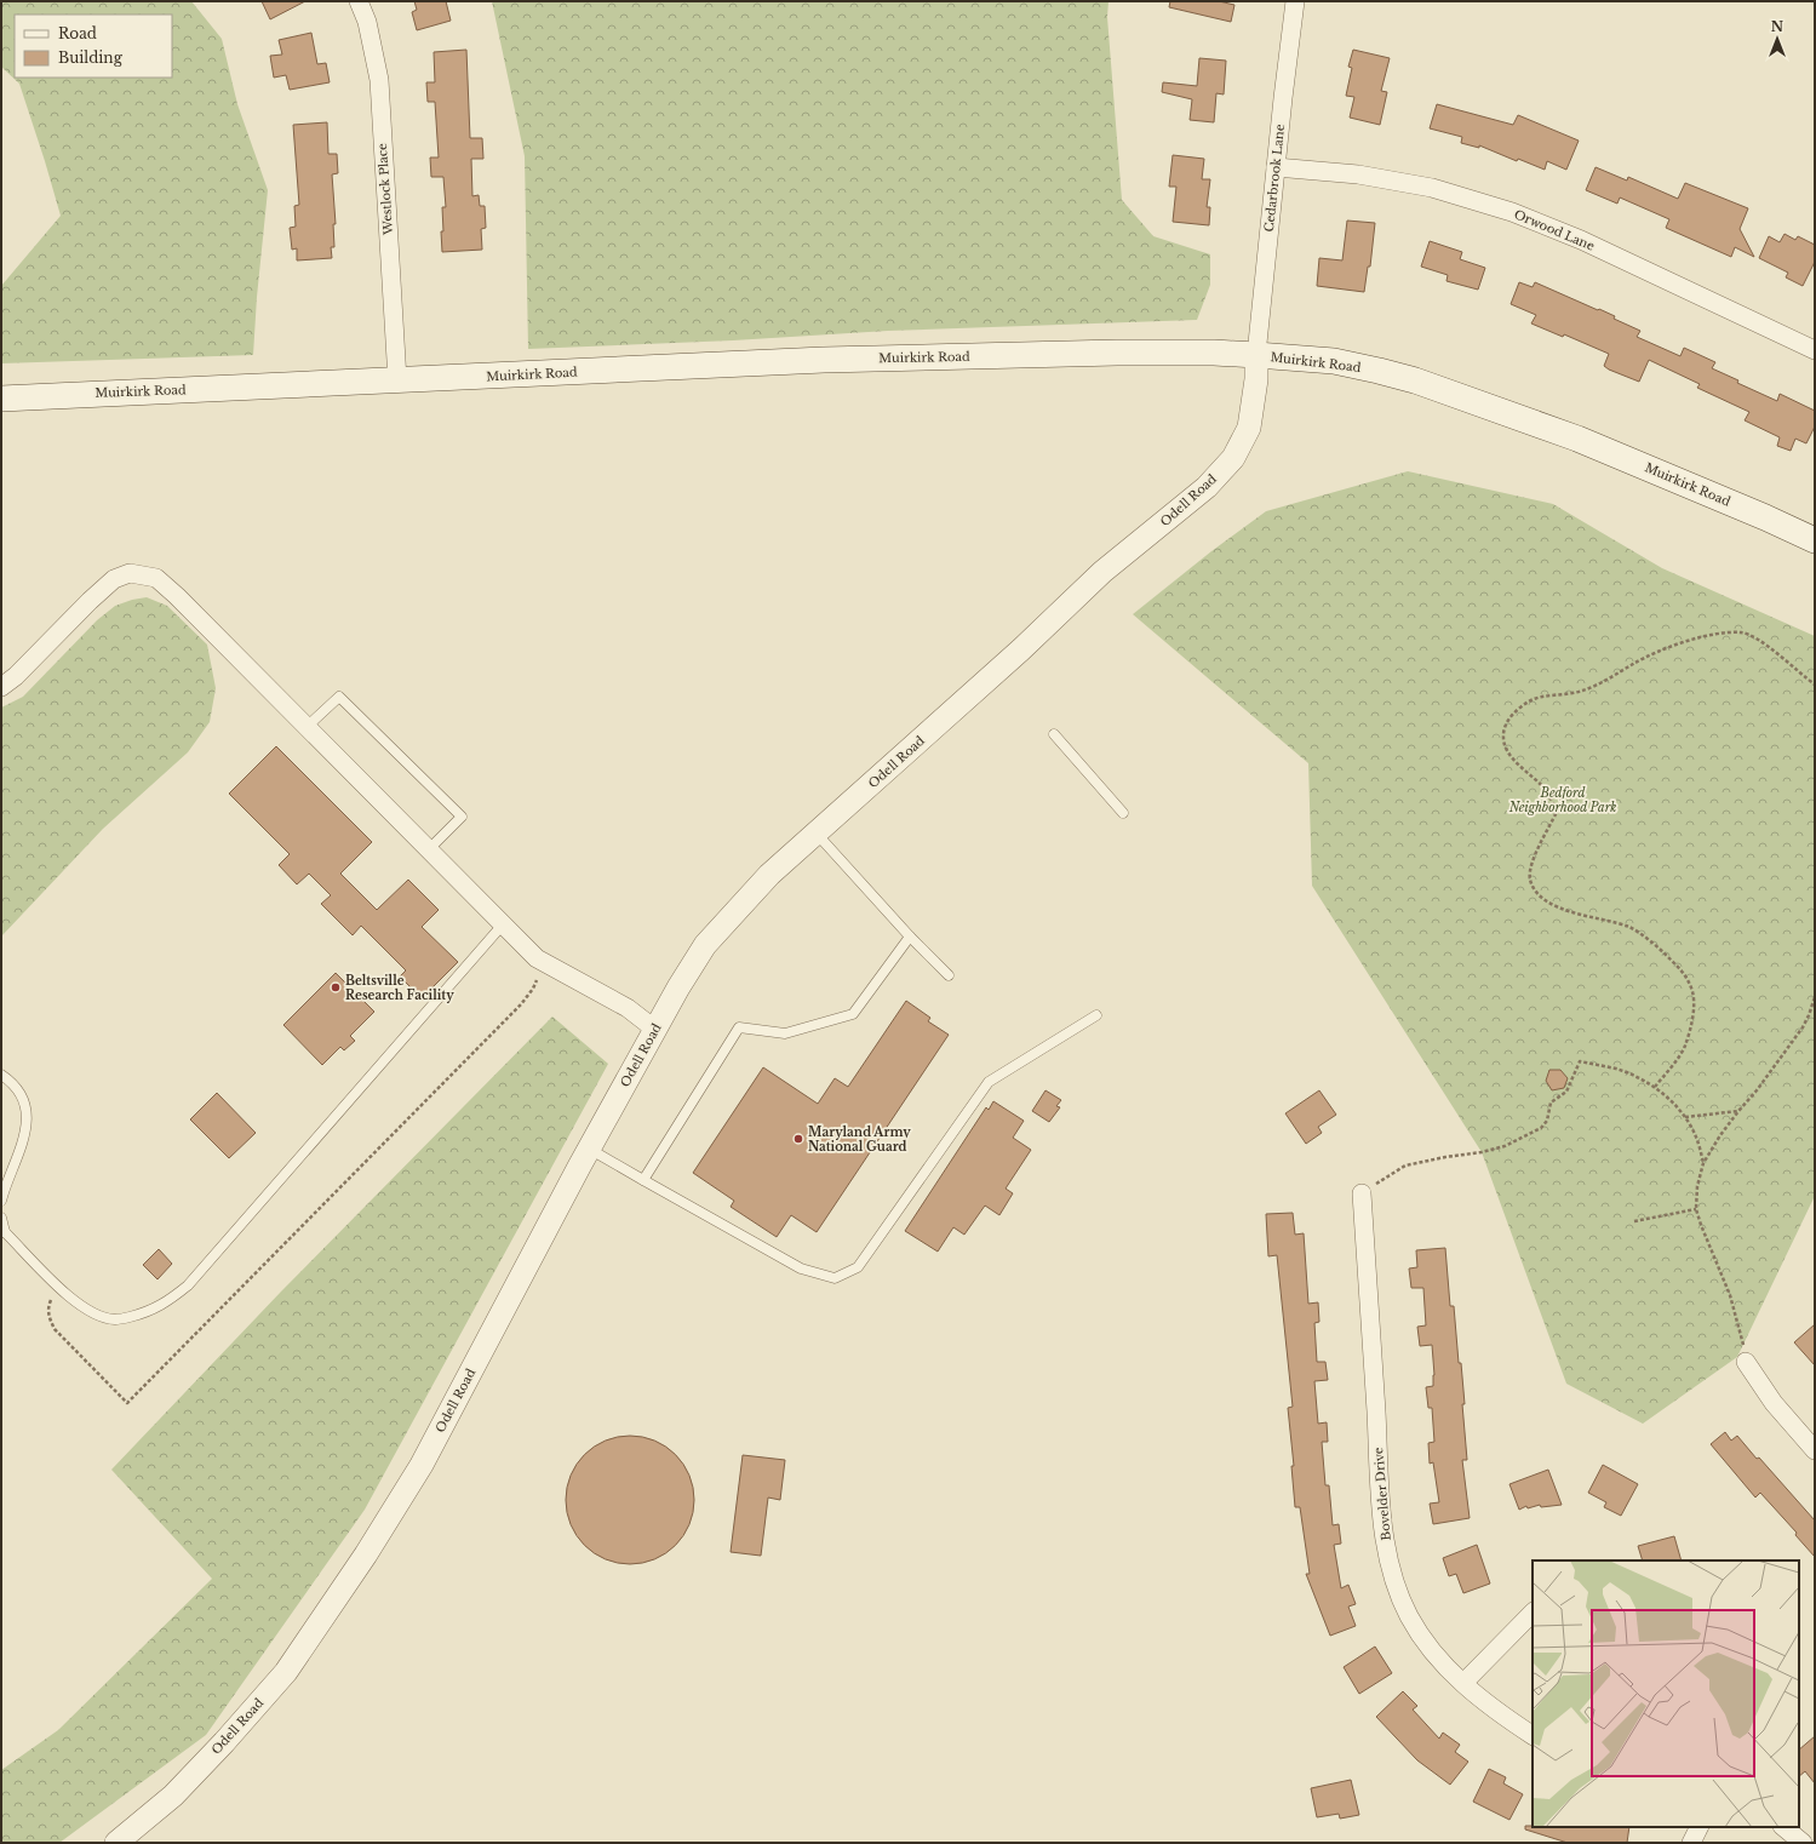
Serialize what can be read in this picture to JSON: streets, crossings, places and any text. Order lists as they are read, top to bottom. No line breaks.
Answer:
{"streets":{"main road":["Muirkirk Road"],"street":["Cedarbrook Lane","Westlock Place","Orwood Lane","Odell Road","Bovelder Drive"]},"crossings":[["Cedarbrook Lane","Orwood Lane"],["Cedarbrook Lane","Muirkirk Road"],["Cedarbrook Lane","Odell Road"],["Westlock Place","Muirkirk Road"],["Muirkirk Road","Odell Road"]],"parks":["Bedford Neighborhood Park"],"places":["Beltsville Research Facility","Maryland Army National Guard"],"legend":["Road","Building"],"north":"top"}
